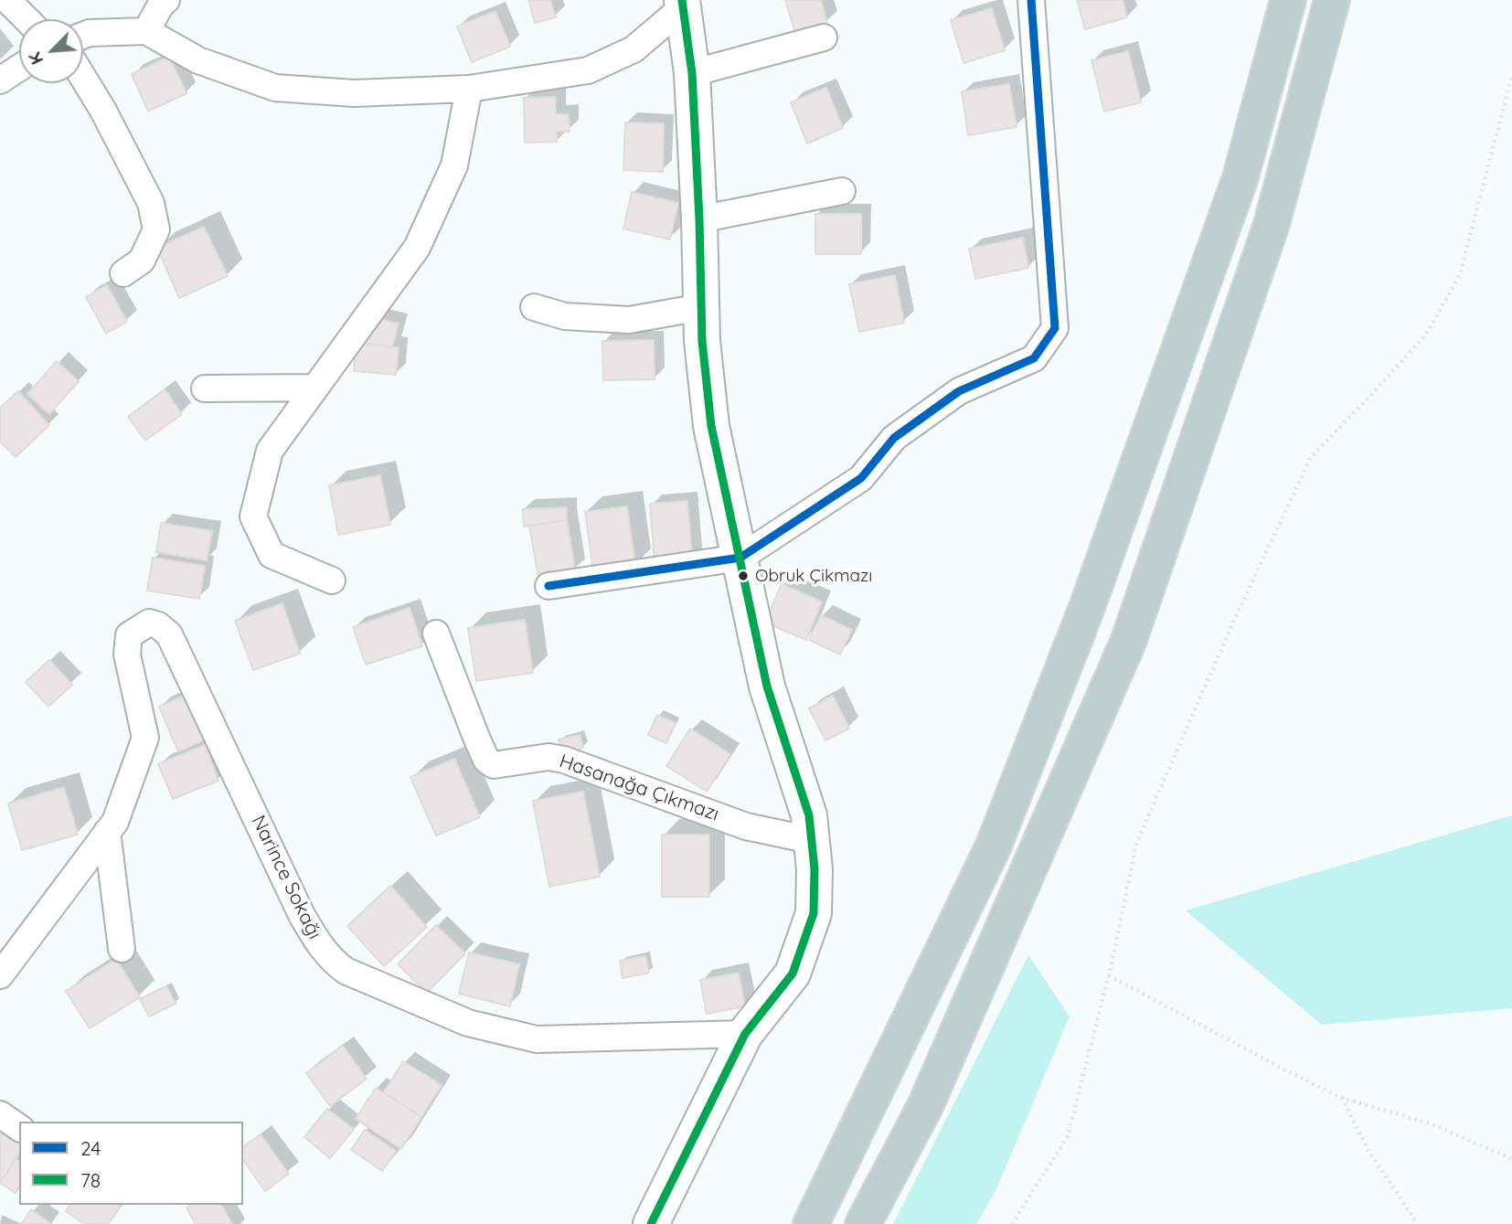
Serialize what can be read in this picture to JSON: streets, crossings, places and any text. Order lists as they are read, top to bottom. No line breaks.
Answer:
{"streets":{"street":["Hasanağa Çıkmazı","Narince Sokağı"]},"places":["Obruk Çikmazı"],"lines":["transit line 24","transit line 78"],"legend":["24","78"],"north":"bottom left"}
